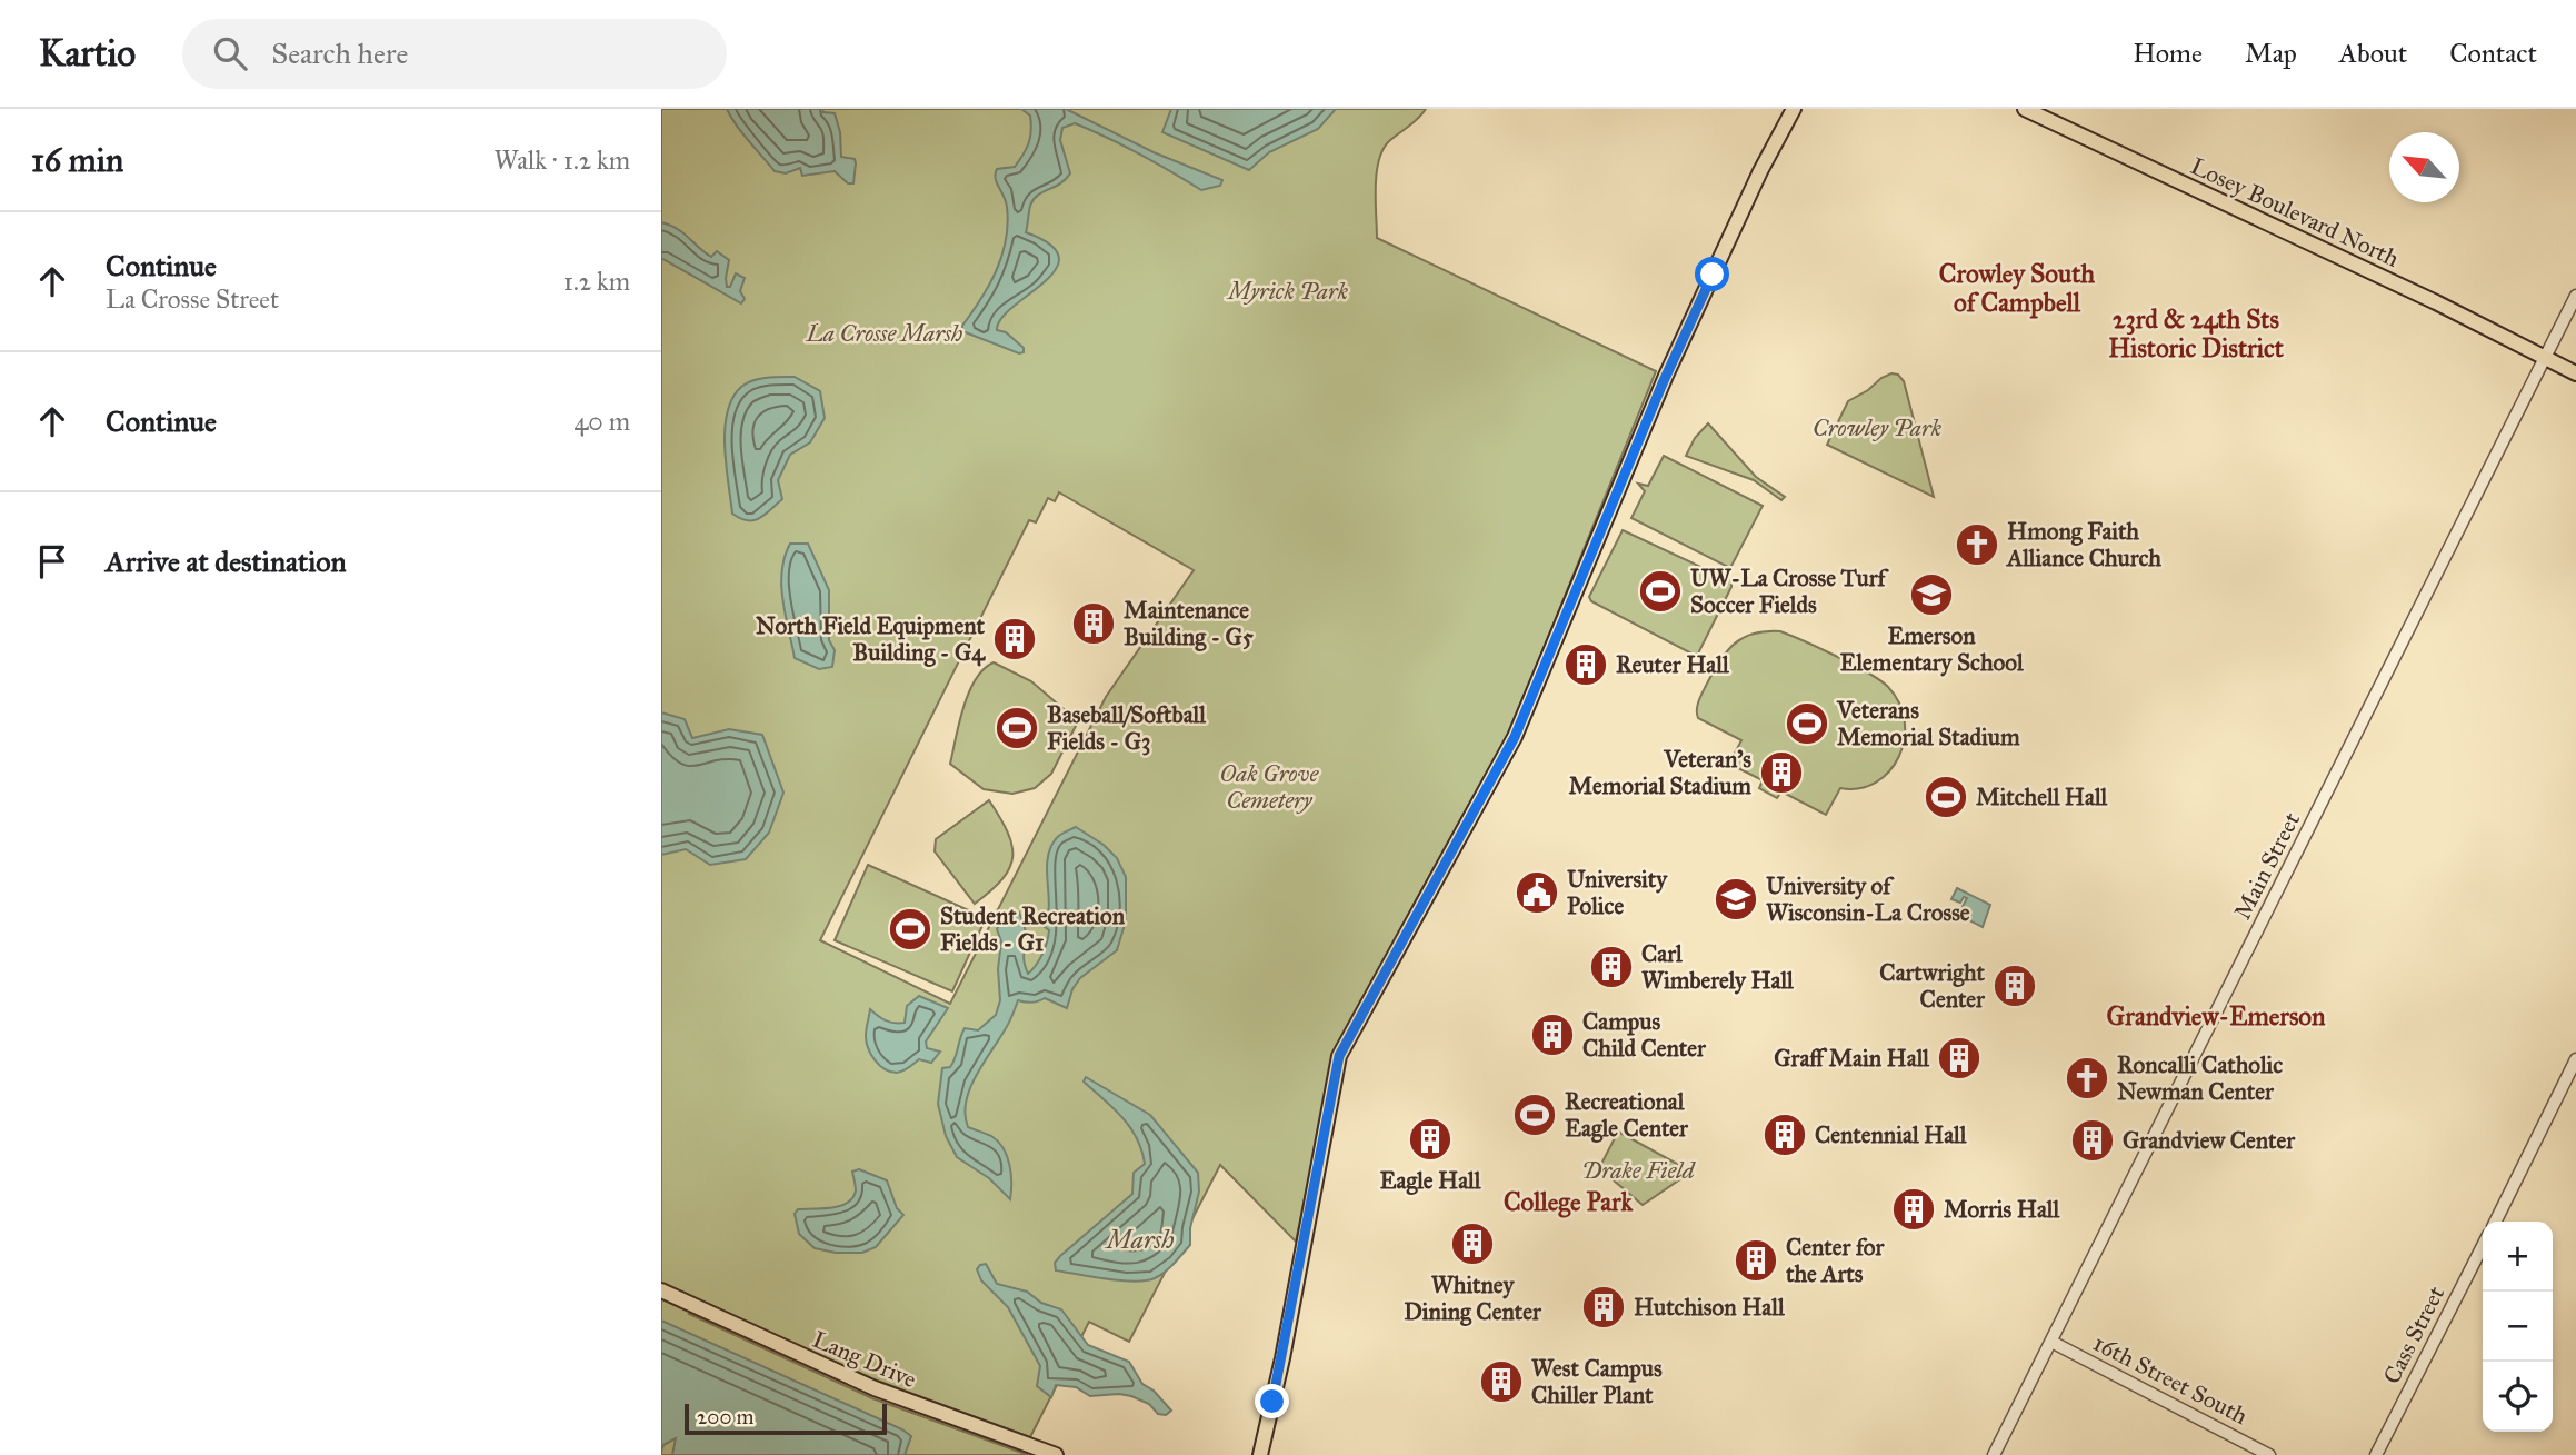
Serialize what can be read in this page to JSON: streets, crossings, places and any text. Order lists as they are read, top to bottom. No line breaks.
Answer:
{"streets":{"main road":["Losey Boulevard North","Lang Drive"],"street":["Main Street","Cass Street","16th Street South"]},"crossings":[["Losey Boulevard North","Main Street"],["Main Street","16th Street South"]],"districts":["Crowley South of Campbell","23rd & 24th Sts Historic District","Grandview-Emerson","College Park"],"water":["Marsh"],"parks":["Myrick Park","La Crosse Marsh","Crowley Park","Oak Grove Cemetery","Drake Field"],"places":{"church":["Hmong Faith Alliance Church","Roncalli Catholic Newman Center"],"sports":["UW-La Crosse Turf Soccer Fields","Veterans Memorial Stadium","Baseball/Softball Fields - G3","Mitchell Hall","Student Recreation Fields - G1","Recreational Eagle Center"],"school or university":["Emerson Elementary School","University of Wisconsin-La Crosse"],"building":["Maintenance Building - G5","North Field Equipment Building - G4","Reuter Hall","Veteran's Memorial Stadium","Carl Wimberely Hall","Cartwright Center","Campus Child Center","Graff Main Hall","Centennial Hall","Eagle Hall","Grandview Center","Morris Hall","Whitney Dining Center","Center for the Arts","Hutchison Hall","West Campus Chiller Plant"],"public building":["University Police"]},"scale_bar":"200 m","north":"top left","page":{"header":"Kartio","search":"Search here","nav":["Home","Map","About","Contact"],"heading":["16 min","Walk · 1.2 km"],"list":[["Continue","La Crosse Street","1.2 km"],["Continue","40 m"],"Arrive at destination"],"map_buttons":["+","−"],"scale":"200 m"}}
